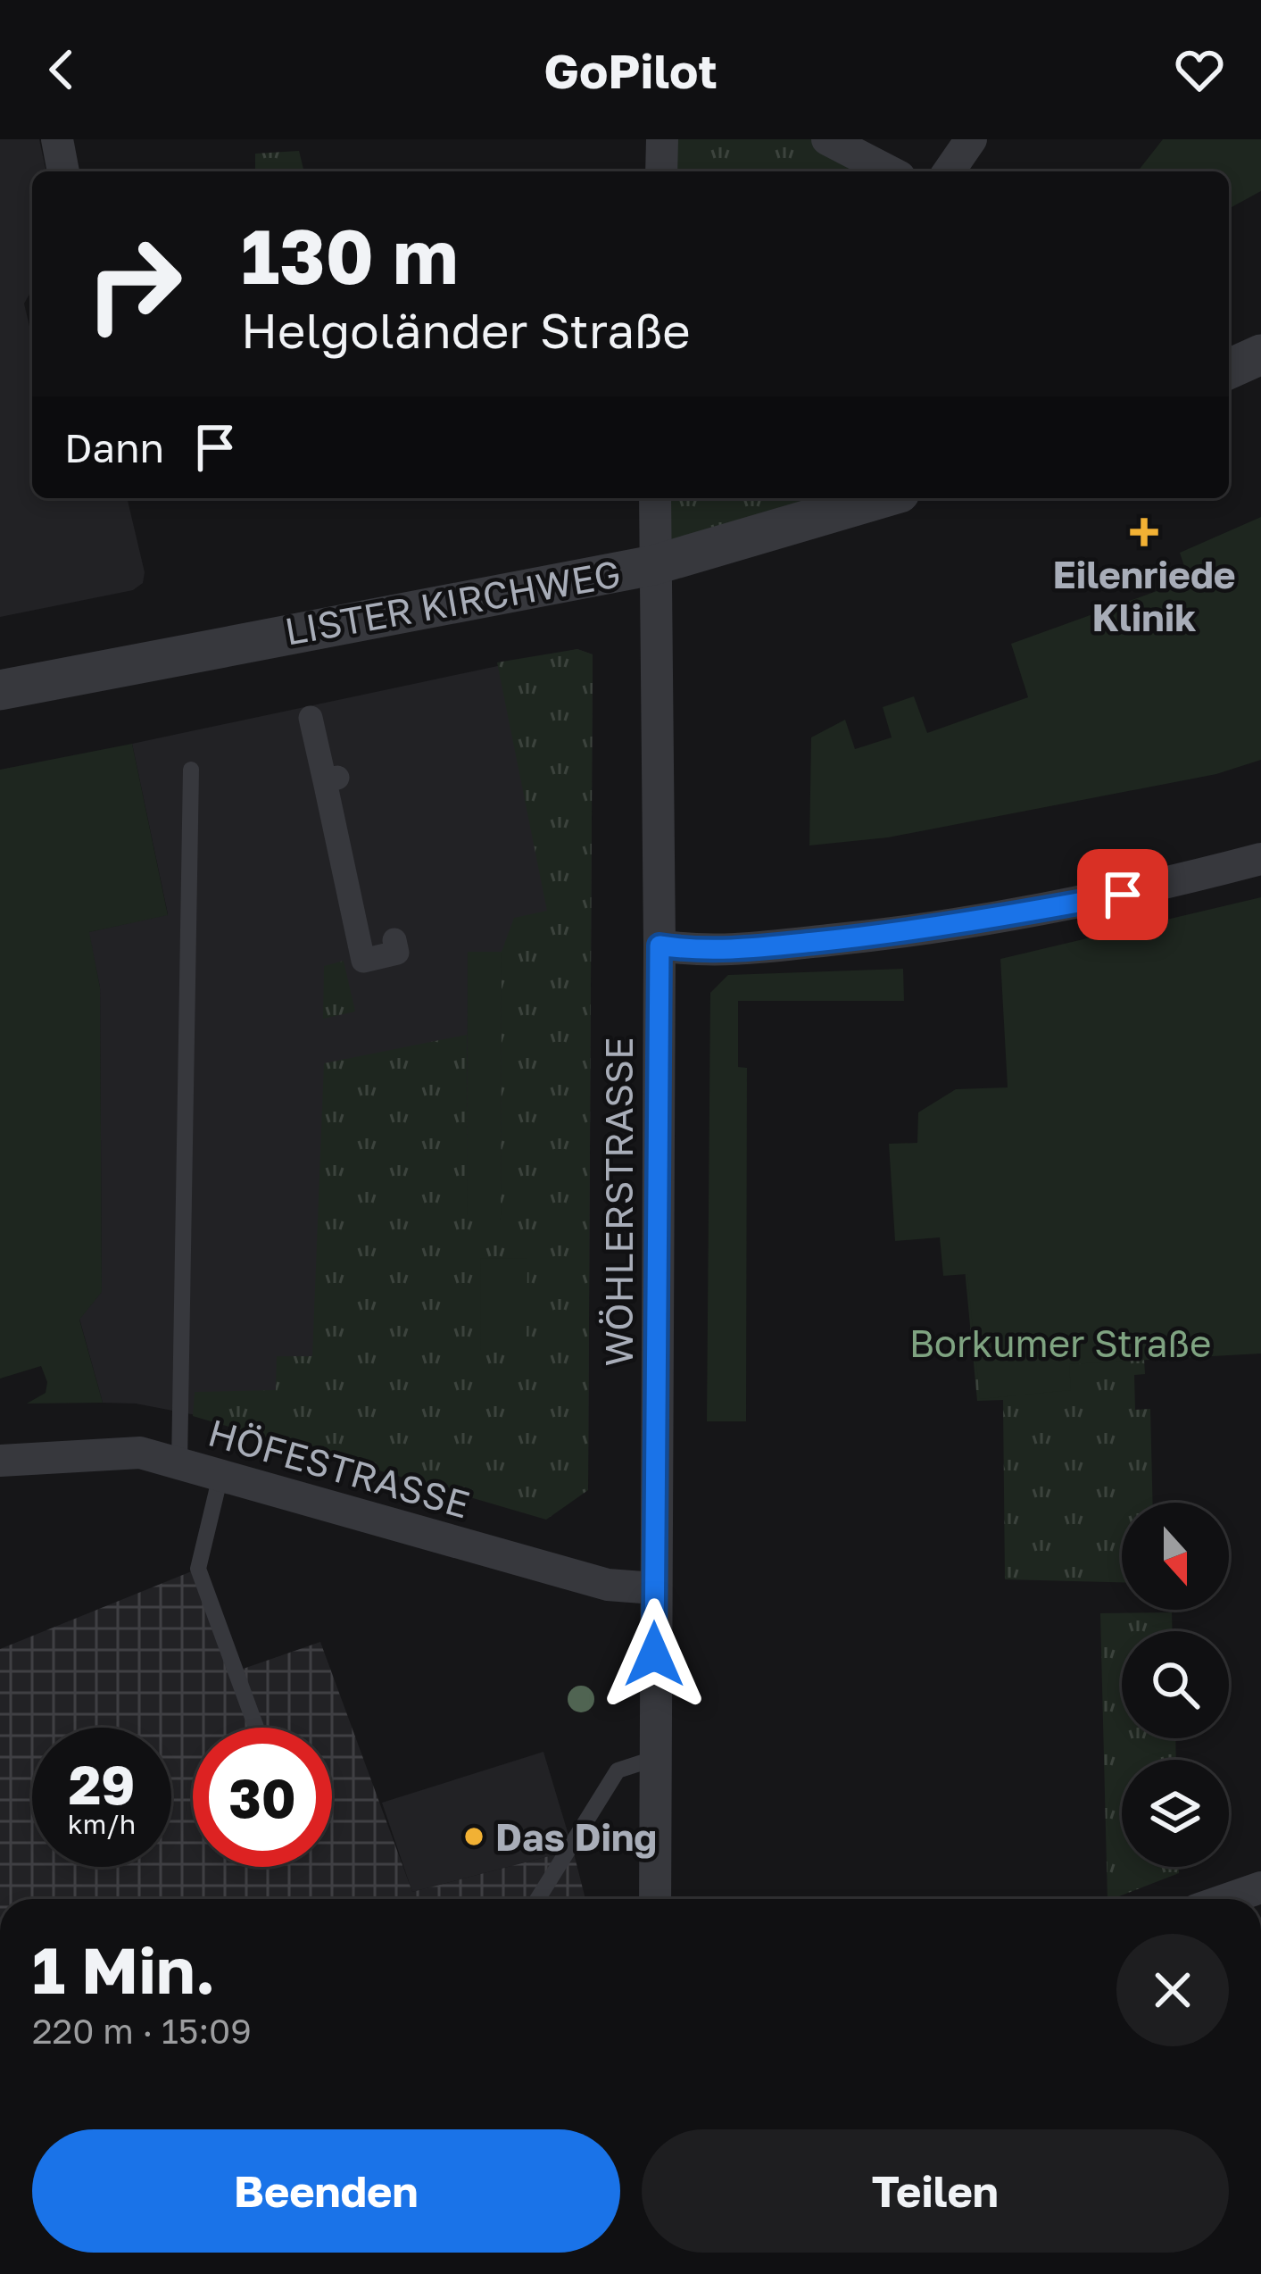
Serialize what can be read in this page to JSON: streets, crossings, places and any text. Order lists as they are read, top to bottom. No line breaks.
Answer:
{"streets":{"street":["LISTER KIRCHWEG","WÖHLERSTRASSE","HÖFESTRASSE"]},"crossings":[["LISTER KIRCHWEG","WÖHLERSTRASSE"],["WÖHLERSTRASSE","HÖFESTRASSE"]],"parks":["Borkumer Straße"],"places":{"health":["Eilenriede Klinik"],"other":["Das Ding"]},"north":"bottom","page":{"header":"GoPilot","turn":["130 m","Helgoländer Straße"],"then":"Dann","speed":"29 km/h","limit":"30","heading":["1 Min.","220 m · 15:09"],"buttons":["Beenden","Teilen"]}}
